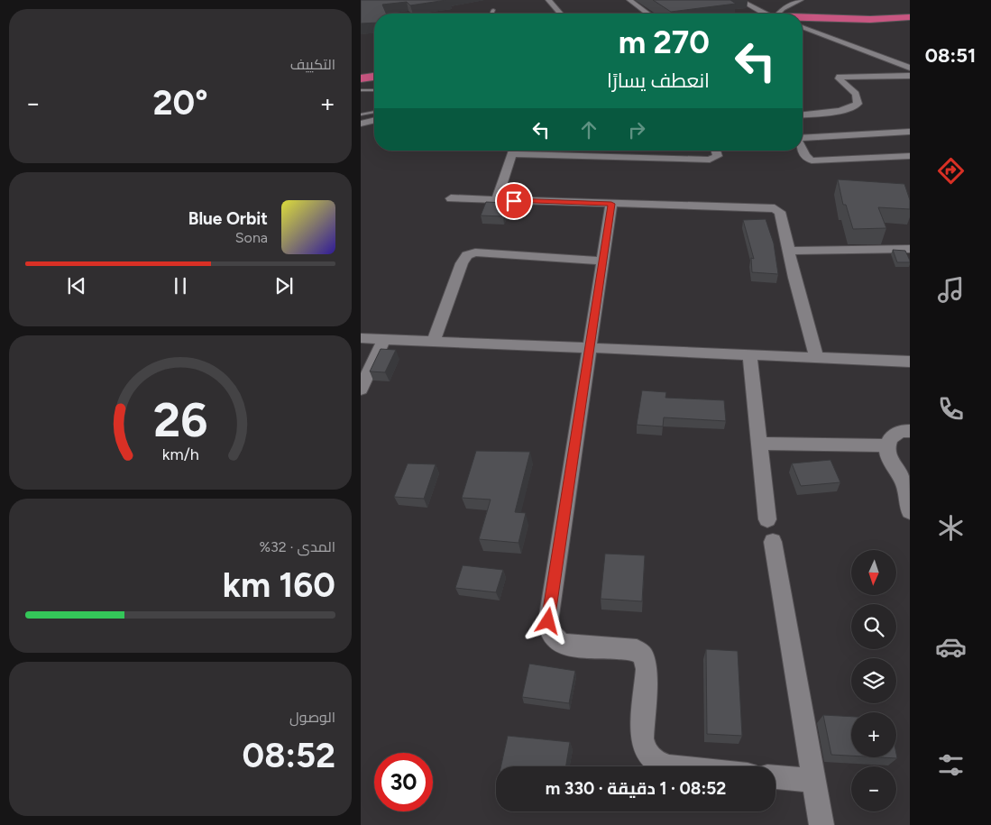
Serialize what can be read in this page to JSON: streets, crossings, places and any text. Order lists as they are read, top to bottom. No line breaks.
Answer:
{"north":"bottom","page":{"tabs":"08:51","tile":["التكييف",["المدى · 32%","160 km"],["الوصول","08:52"]],"turn":["270 m","انعطف يسارًا"],"heat":["−","20°","+"],"song":["Blue Orbit","Sona"],"map_buttons":["+","−"],"limit":"30","trip":"08:52 · 1 دقيقة · 330 m","gauge":["26","km/h"]}}
